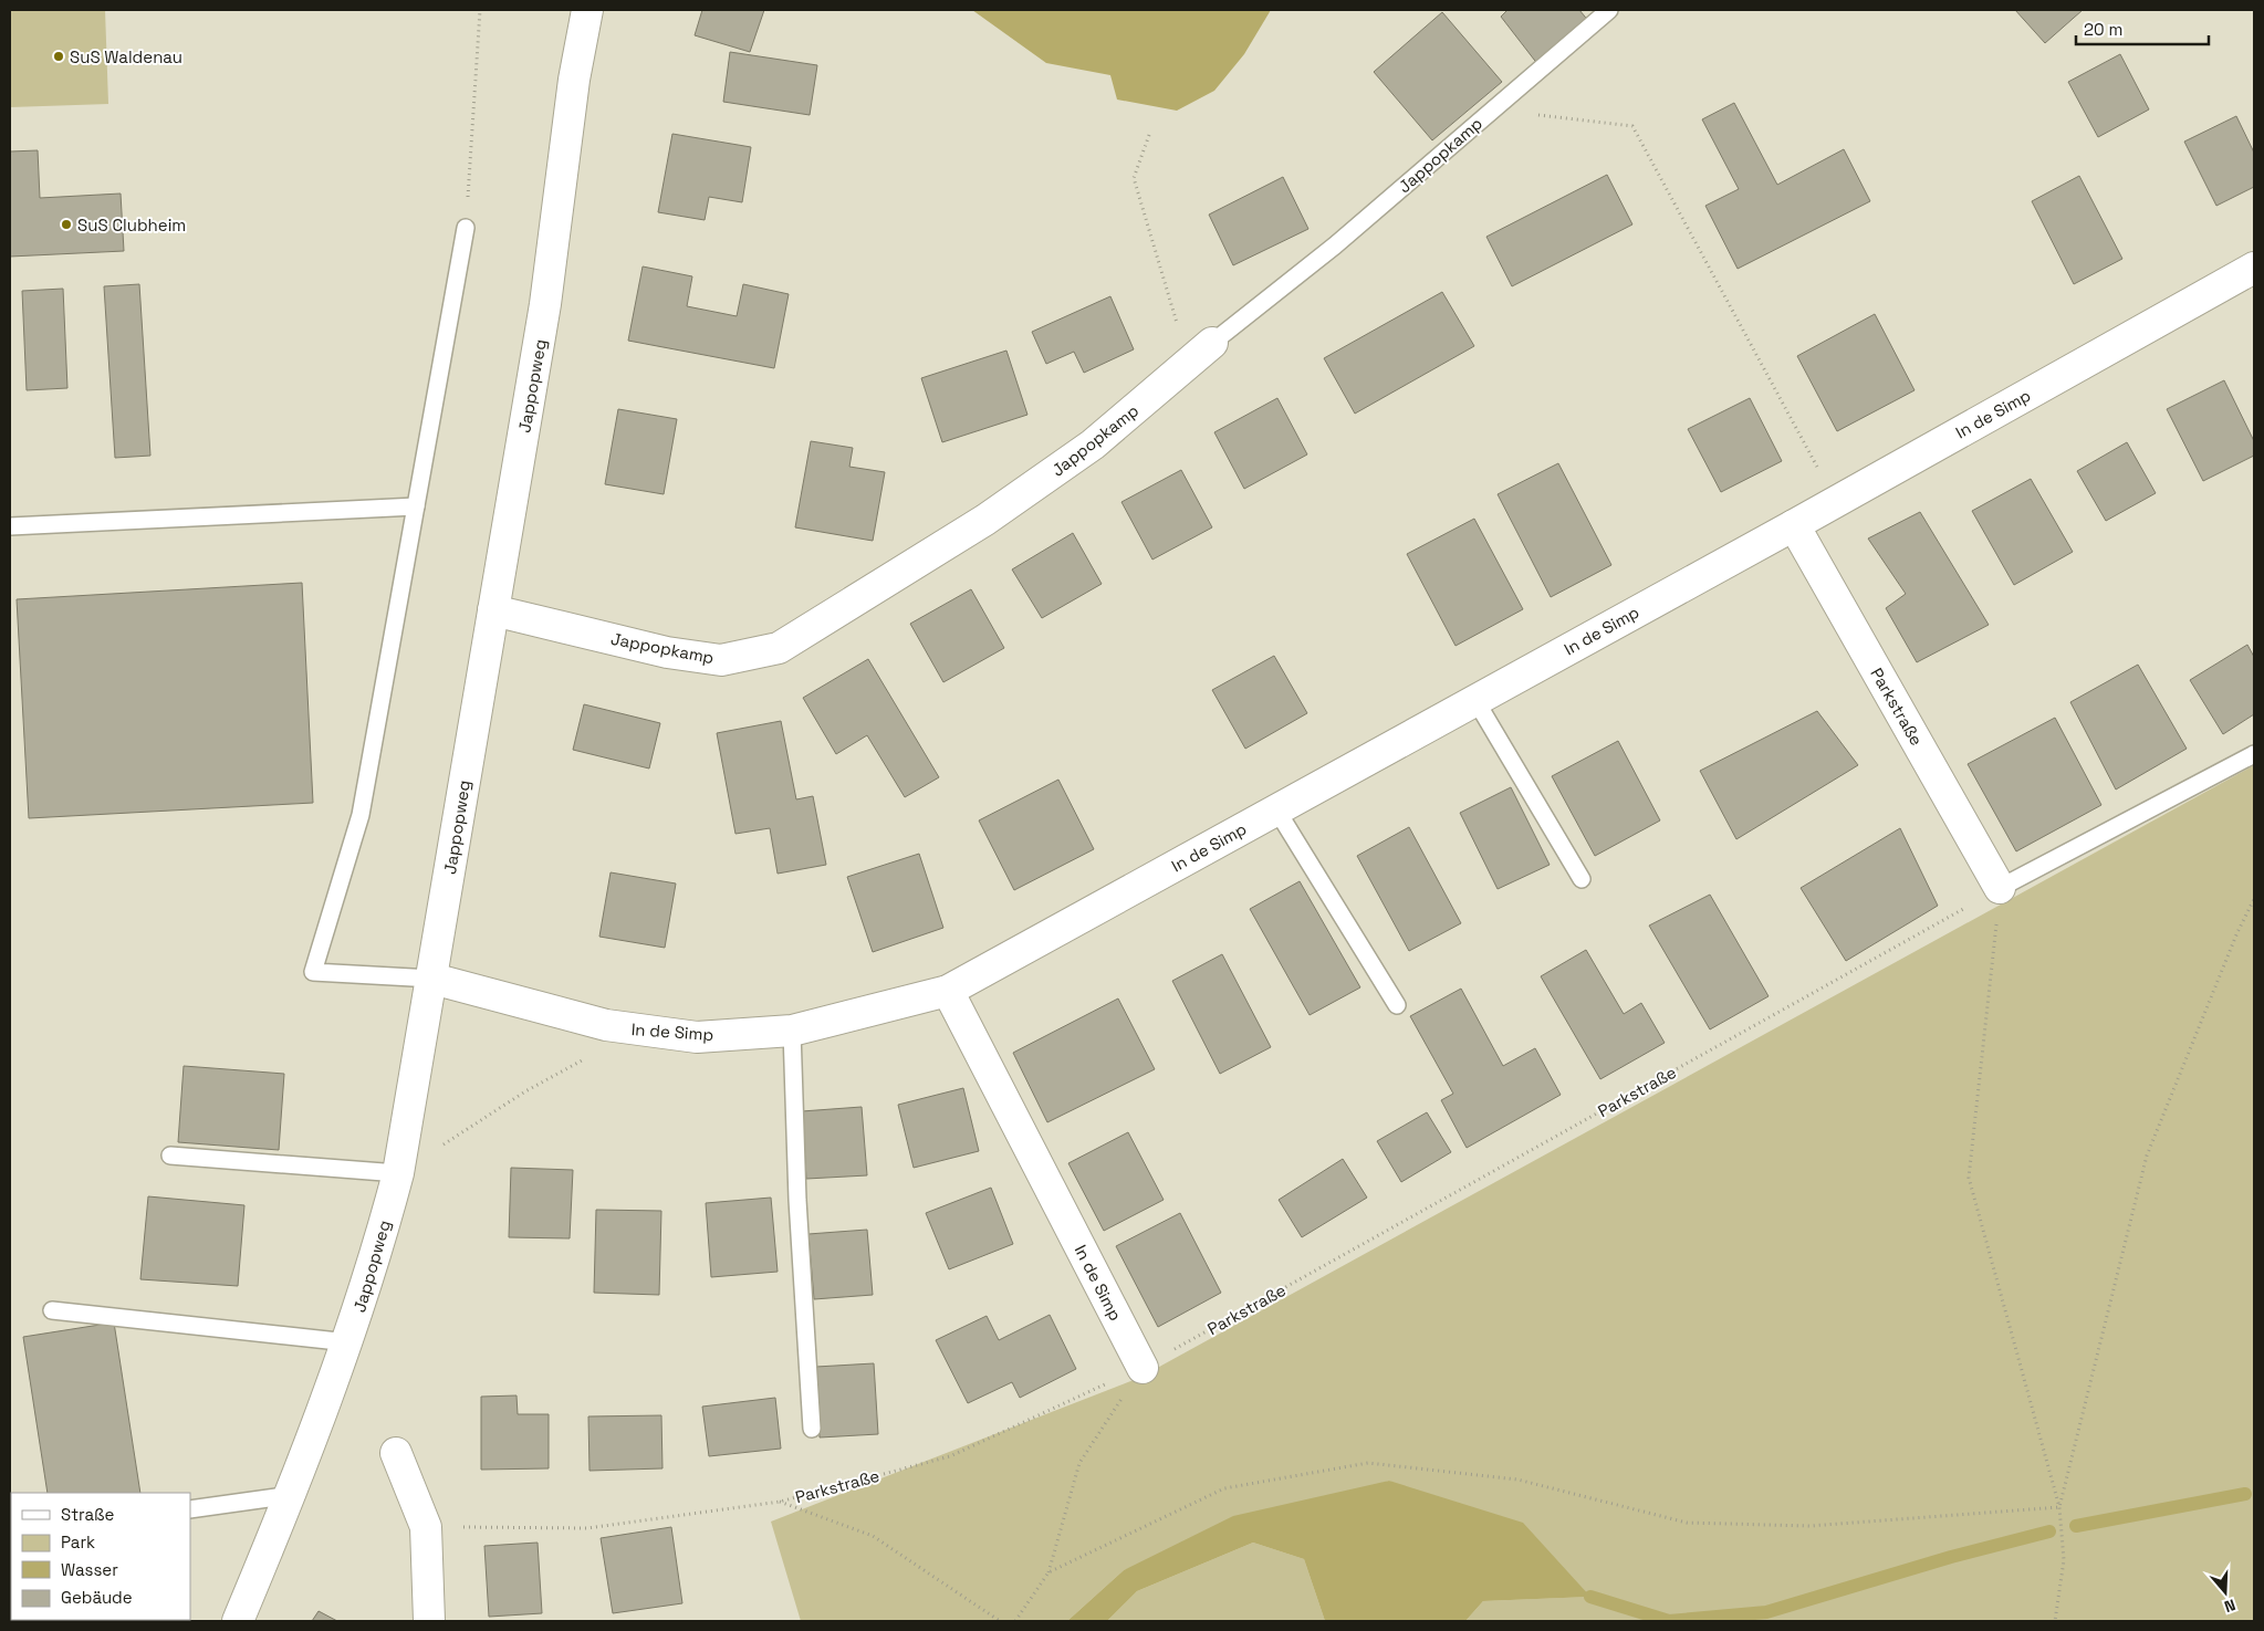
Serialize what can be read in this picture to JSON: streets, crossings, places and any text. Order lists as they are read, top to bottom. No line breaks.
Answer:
{"streets":{"street":["Jappopkamp","Jappopweg","In de Simp","Parkstraße"]},"crossings":[["Jappopkamp","Jappopweg"],["Jappopweg","In de Simp"],["In de Simp","Parkstraße"]],"places":["SuS Waldenau","SuS Clubheim"],"legend":["Straße","Park","Wasser","Gebäude"],"scale_bar":"20 m","north":"bottom"}
